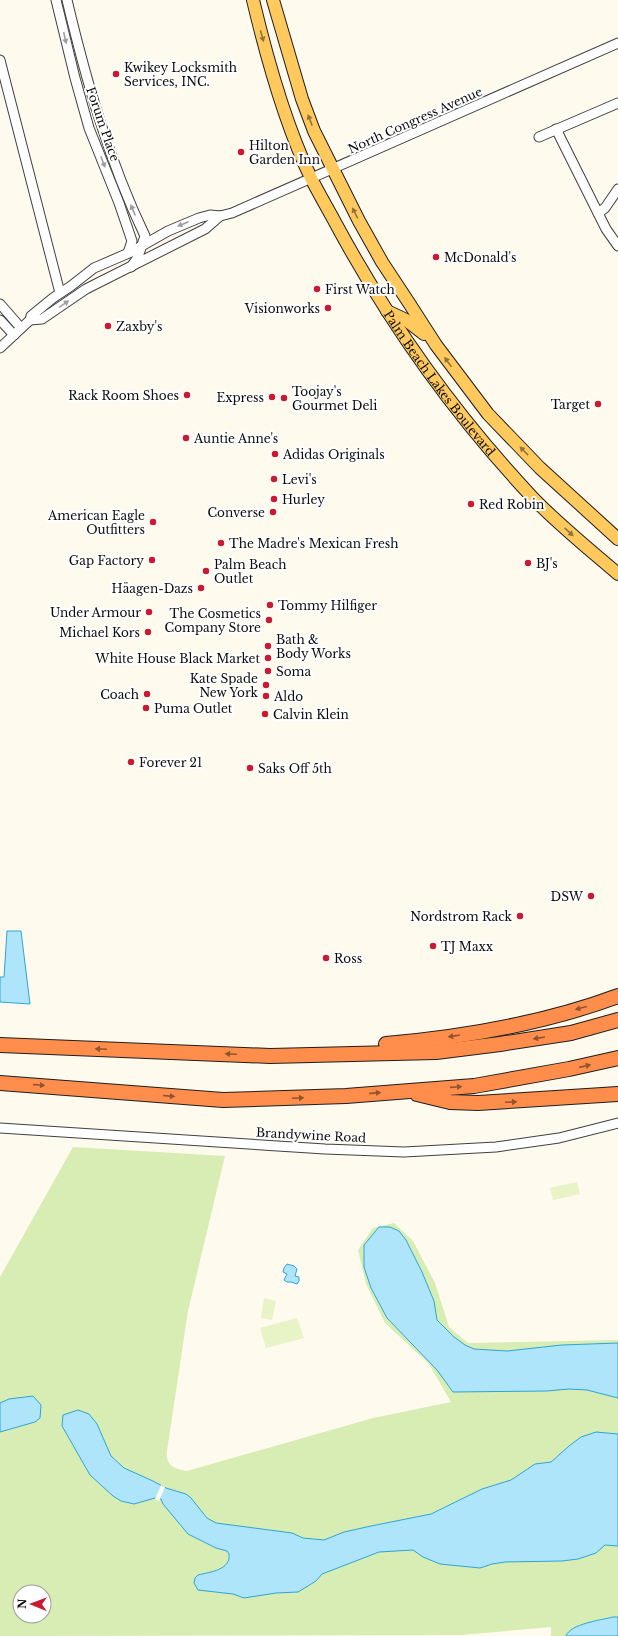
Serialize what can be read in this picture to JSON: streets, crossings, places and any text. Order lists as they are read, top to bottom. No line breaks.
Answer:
{"streets":{"main road":["Palm Beach Lakes Boulevard"],"street":["North Congress Avenue","Forum Place","Brandywine Road"]},"crossings":[["North Congress Avenue","Forum Place"],["North Congress Avenue","Palm Beach Lakes Boulevard"]],"places":["Kwikey Locksmith Services, INC.","Hilton Garden Inn","McDonald's","First Watch","Visionworks","Zaxby's","Rack Room Shoes","Express","Toojay's Gourmet Deli","Target","Auntie Anne's","Adidas Originals","Levi's","Hurley","Red Robin","Converse","American Eagle Outfitters","The Madre's Mexican Fresh","Gap Factory","BJ's","Palm Beach Outlet","Häagen-Dazs","Tommy Hilfiger","Under Armour","The Cosmetics Company Store","Michael Kors","Bath & Body Works","White House Black Market","Soma","Kate Spade New York","Coach","Aldo","Puma Outlet","Calvin Klein","Forever 21","Saks Off 5th","DSW","Nordstrom Rack","TJ Maxx","Ross"],"north":"left"}
